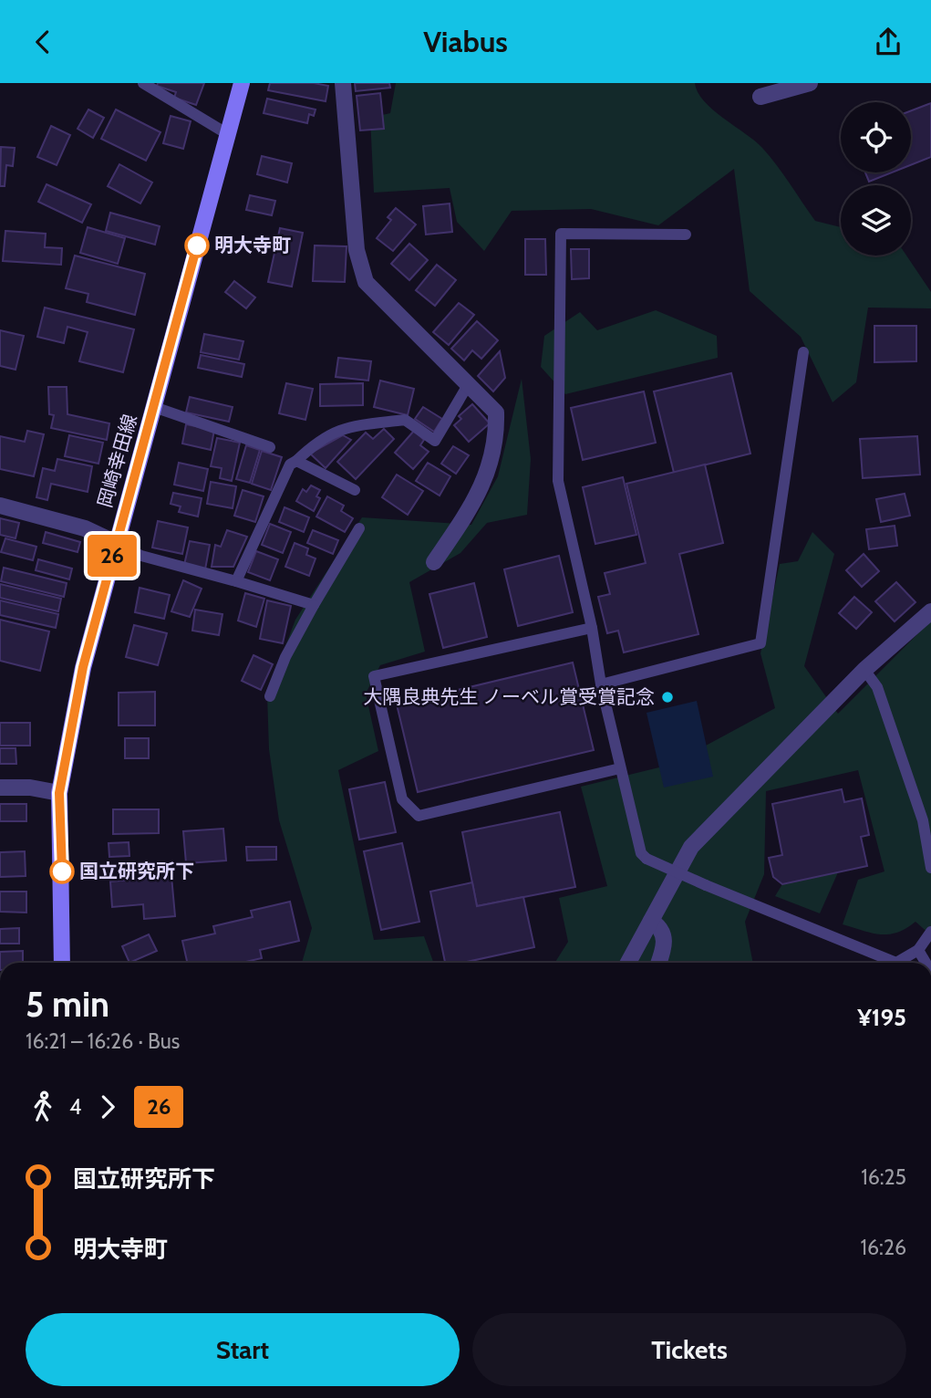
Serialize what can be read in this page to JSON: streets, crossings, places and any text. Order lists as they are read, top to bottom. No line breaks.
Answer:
{"streets":{"main road":["岡崎幸田線"]},"places":["明大寺町","大隅良典先生 ノーベル賞受賞記念","国立研究所下"],"lines":["bus line 26"],"page":{"header":"Viabus","on_map":"26","heading":["5 min","16:21 – 16:26 · Bus","¥195"],"legs":["4","26"],"list":[{"name":"国立研究所下","value":"16:25"},{"name":"明大寺町","value":"16:26"}],"buttons":["Start","Tickets"]}}
